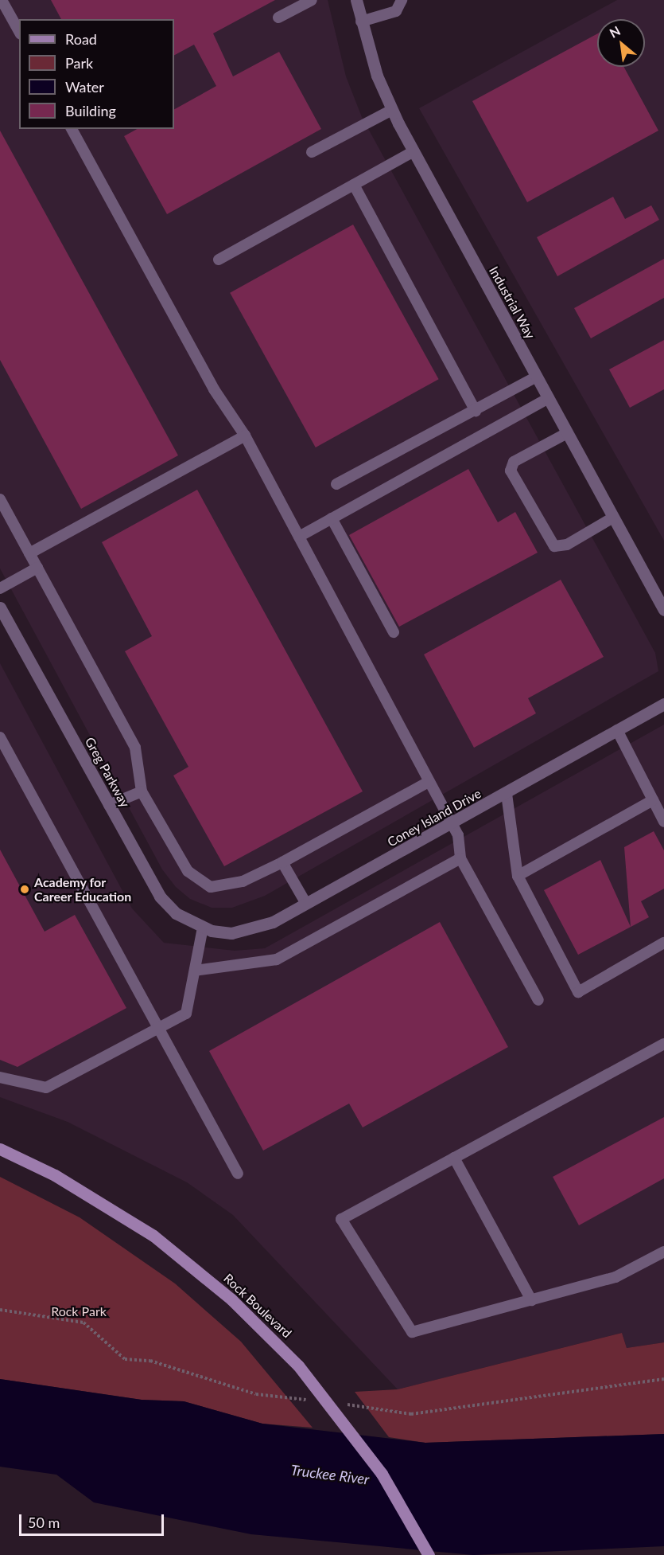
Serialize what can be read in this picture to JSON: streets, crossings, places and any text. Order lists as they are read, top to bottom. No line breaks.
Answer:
{"streets":{"main road":["Rock Boulevard"],"street":["Industrial Way","Greg Parkway","Coney Island Drive"]},"crossings":[["Greg Parkway","Coney Island Drive"]],"water":["Truckee River"],"parks":["Rock Park"],"places":["Academy for Career Education"],"legend":["Road","Park","Water","Building"],"scale_bar":"50 m","north":"top left"}
